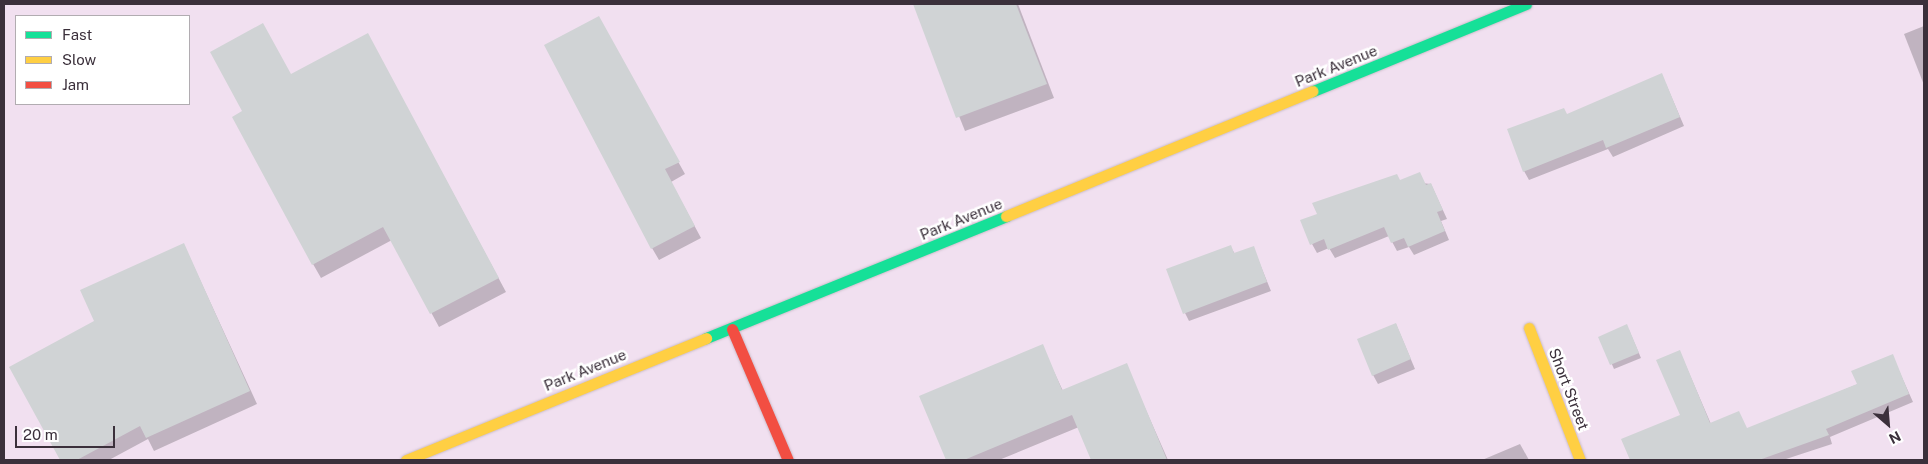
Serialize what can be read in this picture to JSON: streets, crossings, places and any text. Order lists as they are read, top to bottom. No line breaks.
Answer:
{"streets":{"main road":["Park Avenue","Short Street"]},"legend":["Fast","Slow","Jam"],"scale_bar":"20 m","north":"bottom right"}
